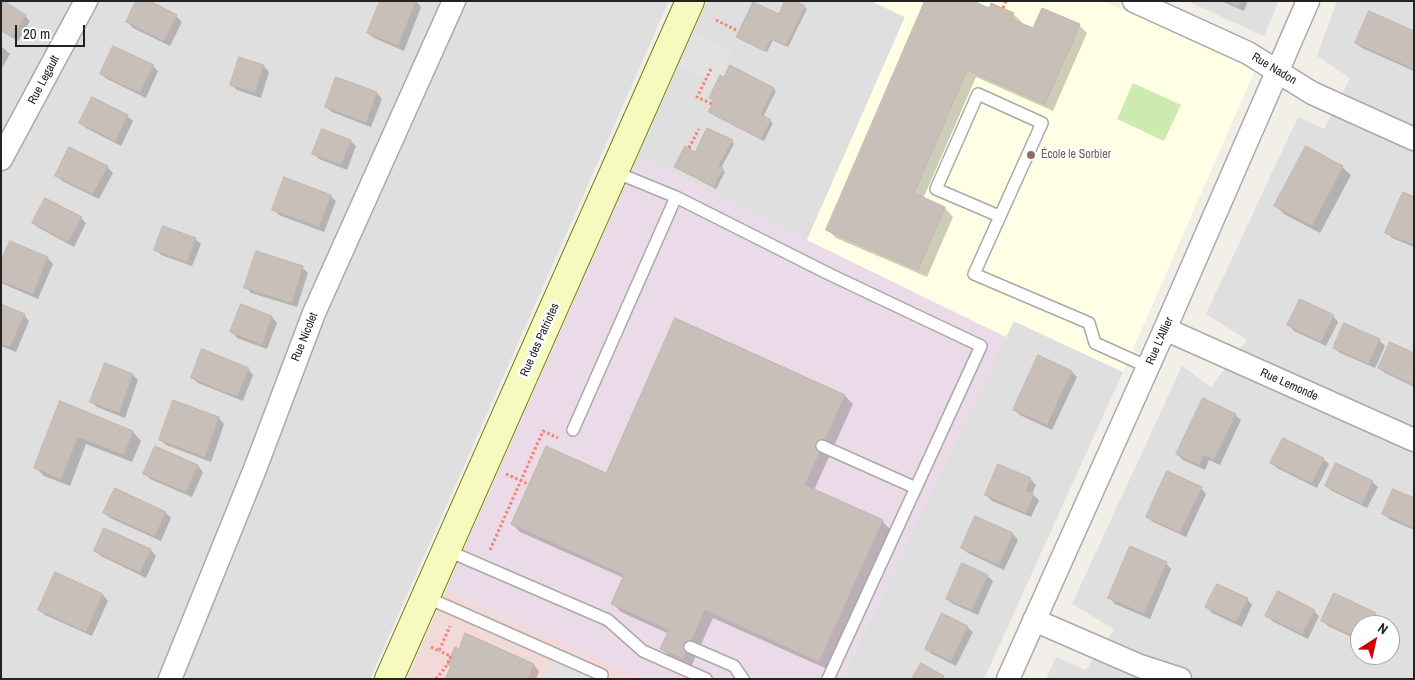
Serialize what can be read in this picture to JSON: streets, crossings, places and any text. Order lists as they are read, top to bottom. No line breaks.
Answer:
{"streets":{"street":["Rue Nadon","Rue Legault","Rue Nicolet","Rue des Patriotes","Rue L'Allier","Rue Lemonde"]},"crossings":[["Rue Nadon","Rue L'Allier"],["Rue L'Allier","Rue Lemonde"]],"places":["École le Sorbier"],"scale_bar":"20 m","north":"top right"}
